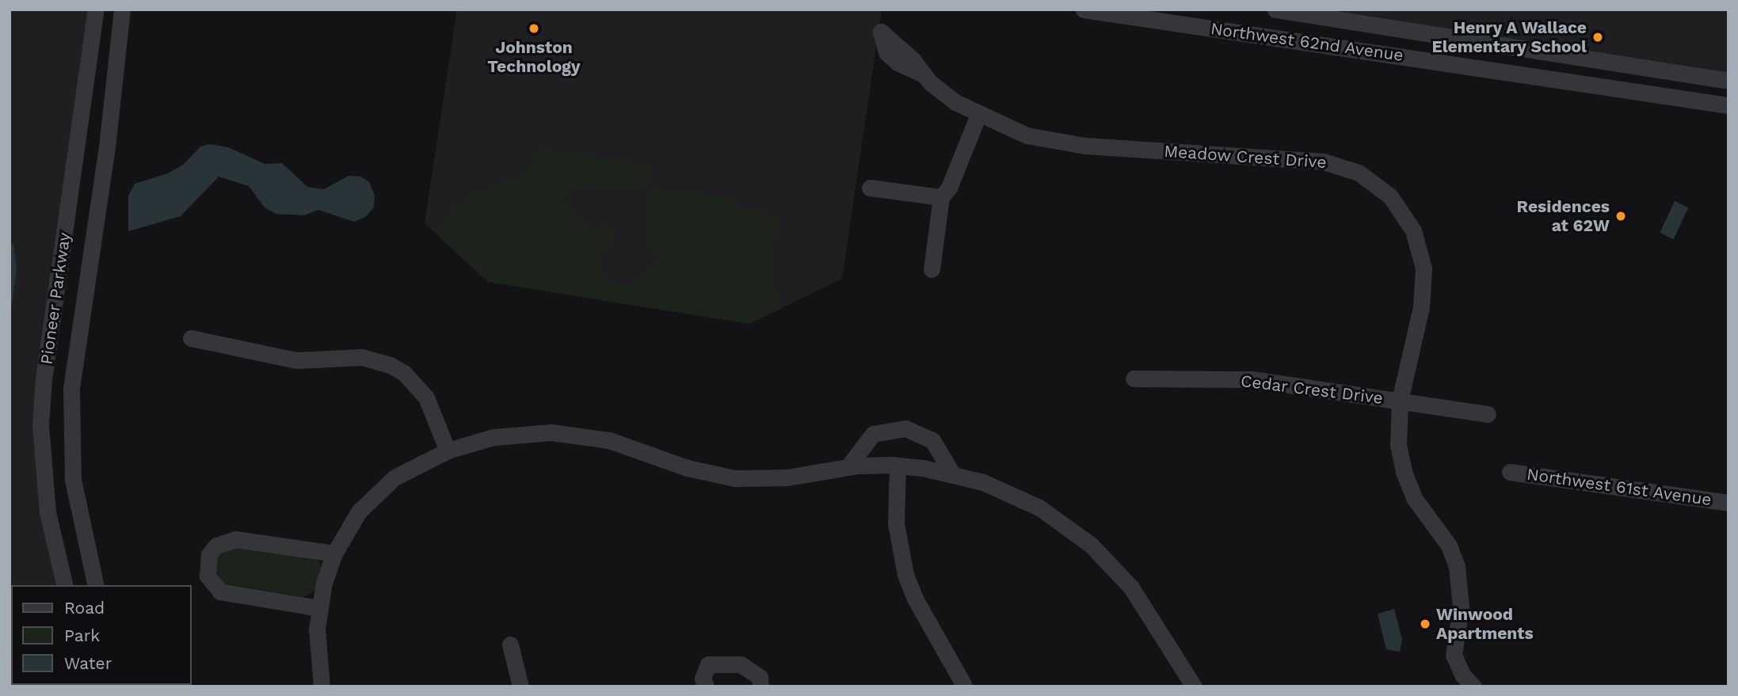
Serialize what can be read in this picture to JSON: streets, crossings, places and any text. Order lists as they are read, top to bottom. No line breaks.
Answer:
{"streets":{"street":["Northwest 62nd Avenue","Meadow Crest Drive","Pioneer Parkway","Cedar Crest Drive","Northwest 61st Avenue"]},"crossings":[["Meadow Crest Drive","Cedar Crest Drive"]],"places":["Johnston Technology","Henry A Wallace Elementary School","Residences at 62W","Winwood Apartments"],"legend":["Road","Park","Water"]}
